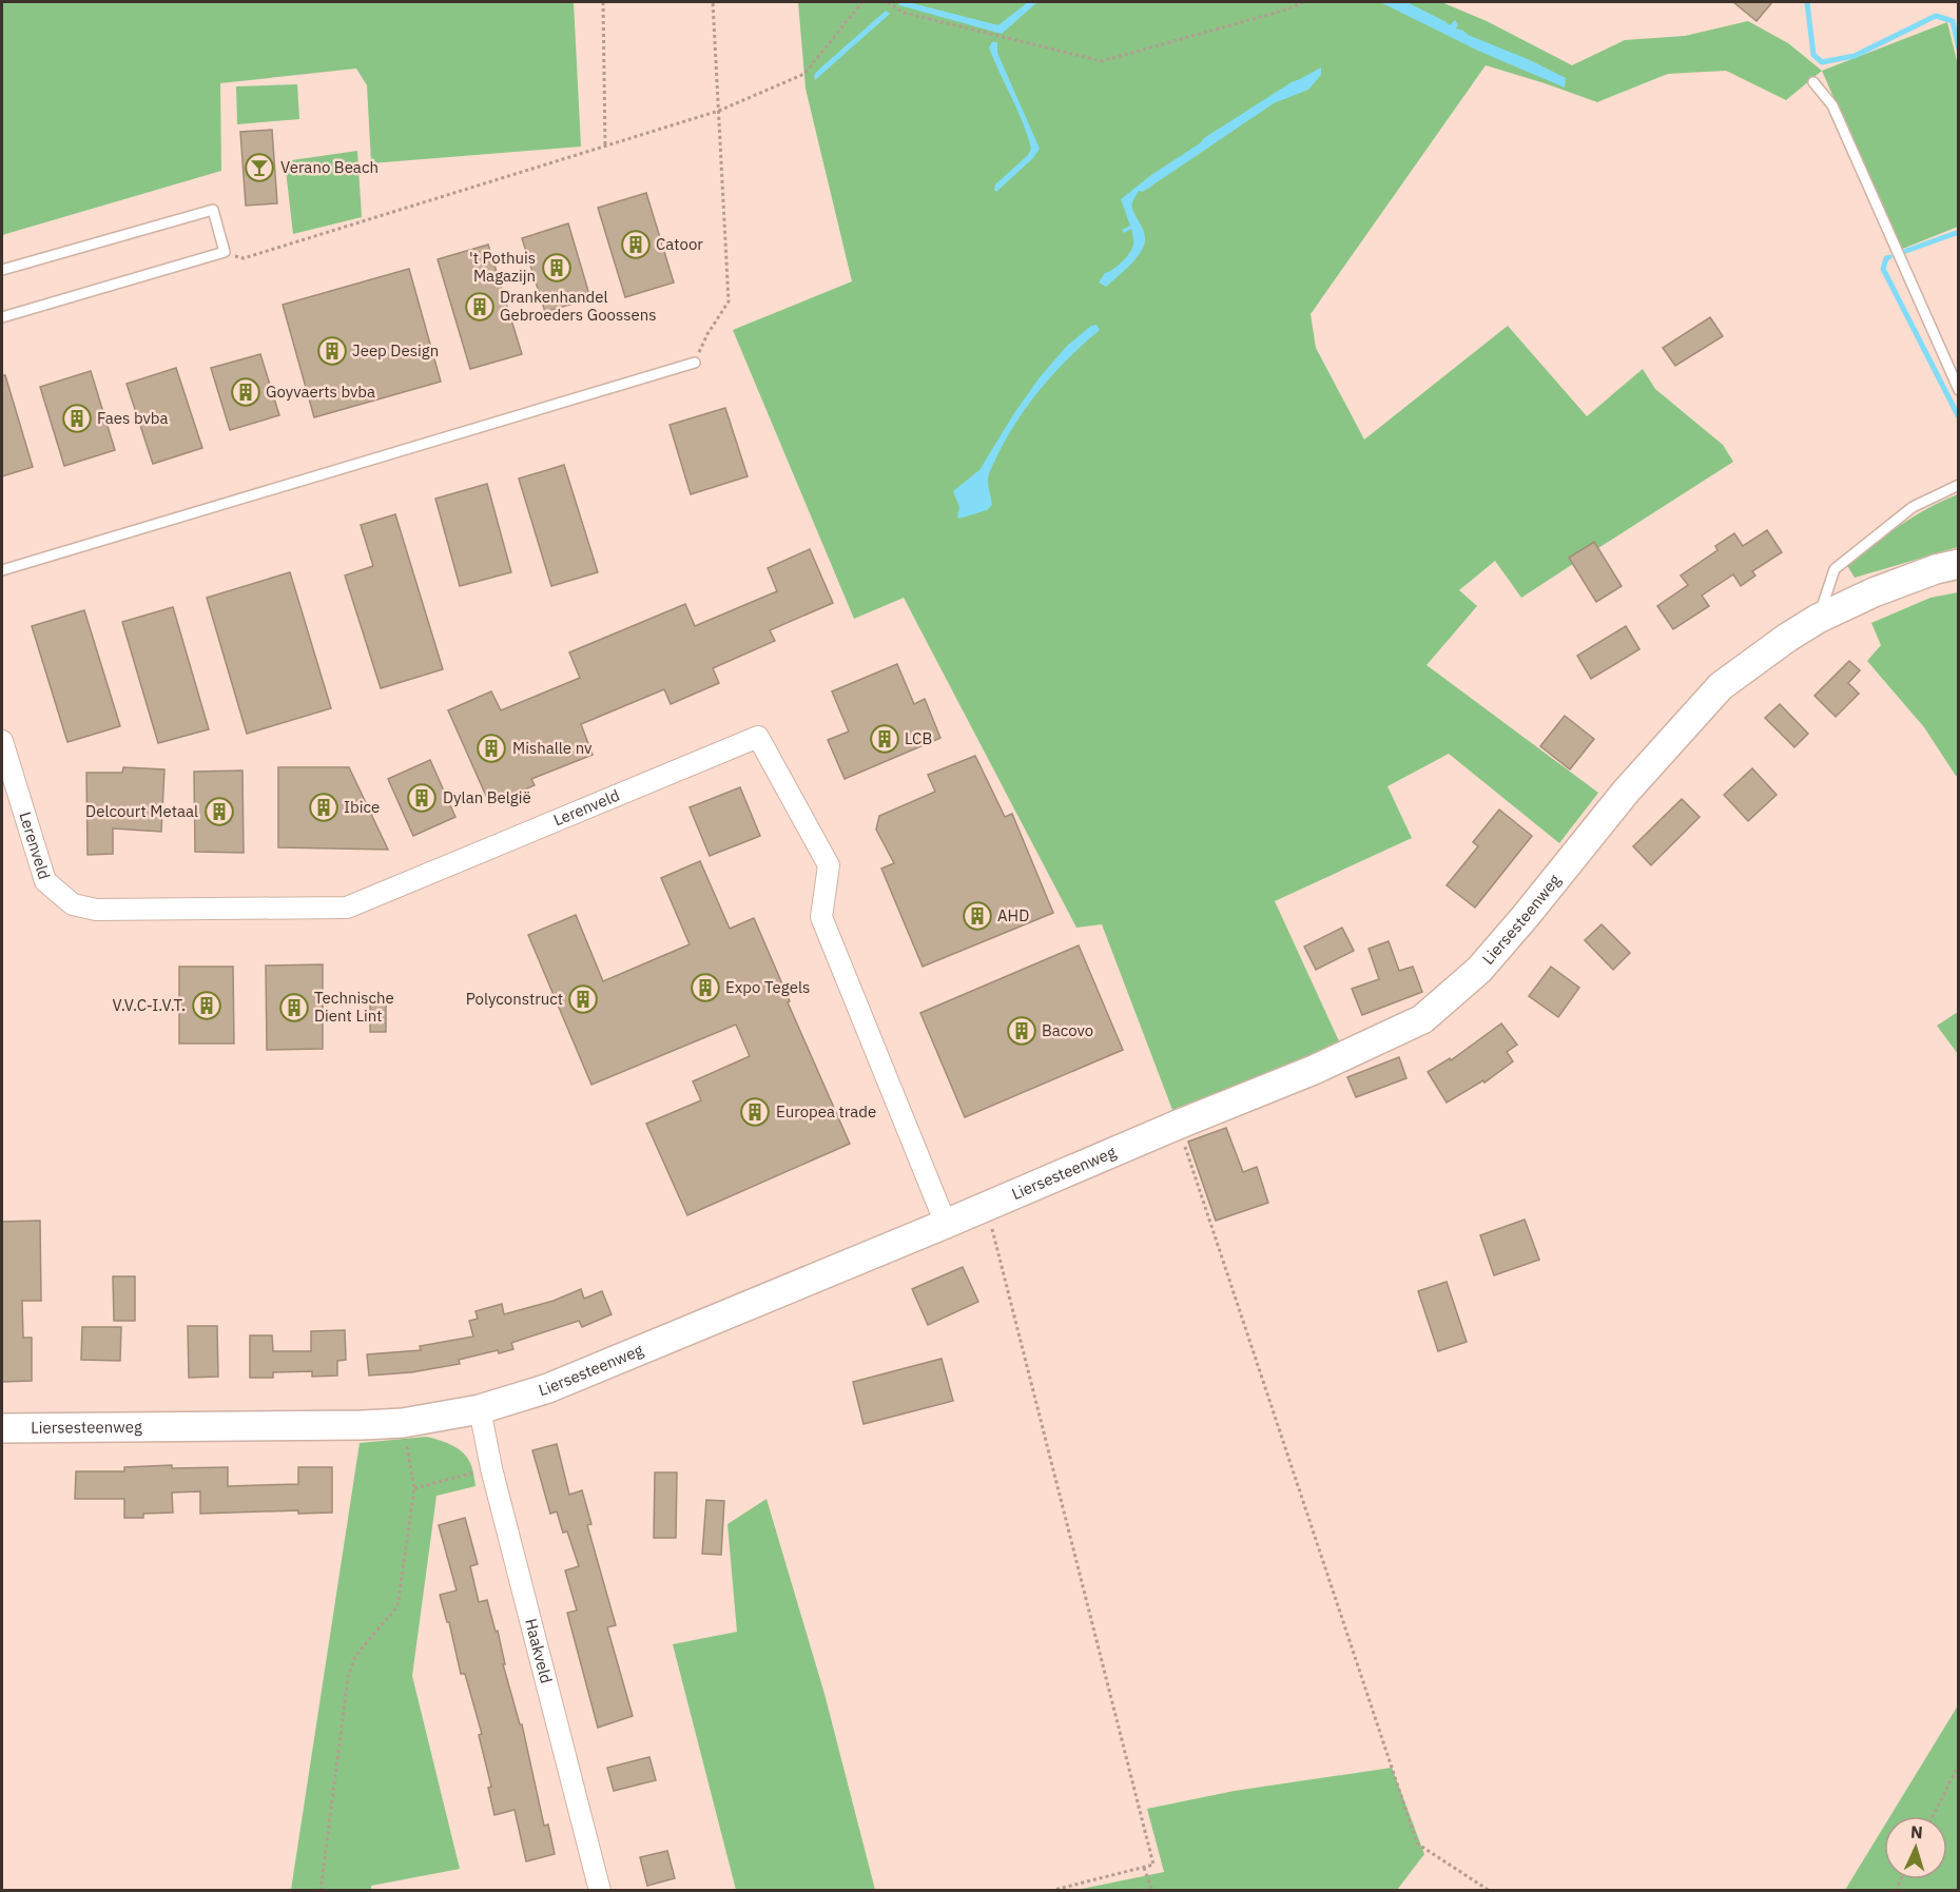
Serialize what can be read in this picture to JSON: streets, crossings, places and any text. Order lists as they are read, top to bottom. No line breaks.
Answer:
{"streets":{"street":["Lerenveld","Liersesteenweg","Haakveld"]},"crossings":[["Lerenveld","Liersesteenweg"],["Liersesteenweg","Haakveld"]],"places":{"bar":["Verano Beach"],"building":["Catoor","'t Pothuis Magazijn","Drankenhandel Gebroeders Goossens","Jeep Design","Goyvaerts bvba","Faes bvba","LCB","Mishalle nv","Dylan België","Ibice","Delcourt Metaal","AHD","Expo Tegels","Polyconstruct","V.V.C-I.V.T.","Technische Dient Lint","Bacovo","Europea trade"]},"north":"top"}
